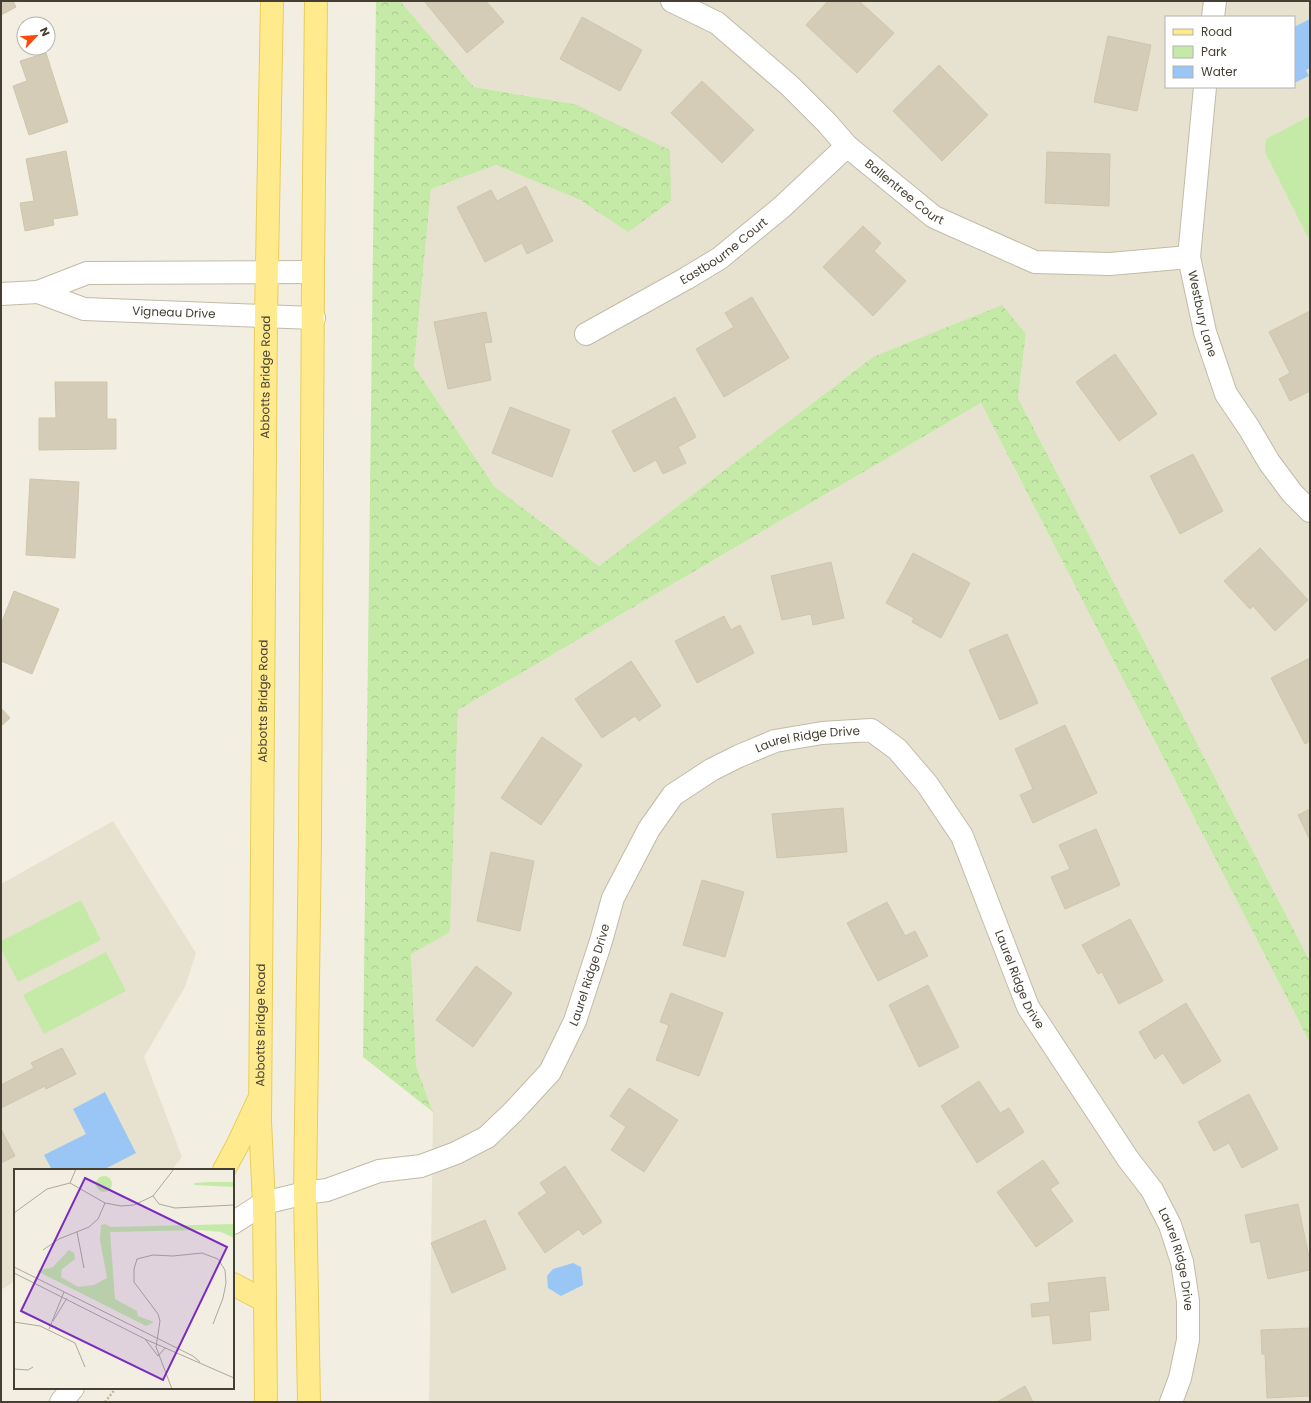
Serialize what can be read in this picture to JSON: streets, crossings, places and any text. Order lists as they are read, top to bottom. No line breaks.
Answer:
{"streets":{"main road":["Abbotts Bridge Road"],"street":["Ballentree Court","Eastbourne Court","Vigneau Drive","Westbury Lane","Laurel Ridge Drive"]},"crossings":[["Ballentree Court","Eastbourne Court"],["Ballentree Court","Westbury Lane"],["Vigneau Drive","Abbotts Bridge Road"],["Abbotts Bridge Road","Laurel Ridge Drive"]],"legend":["Road","Park","Water"],"north":"top right"}
